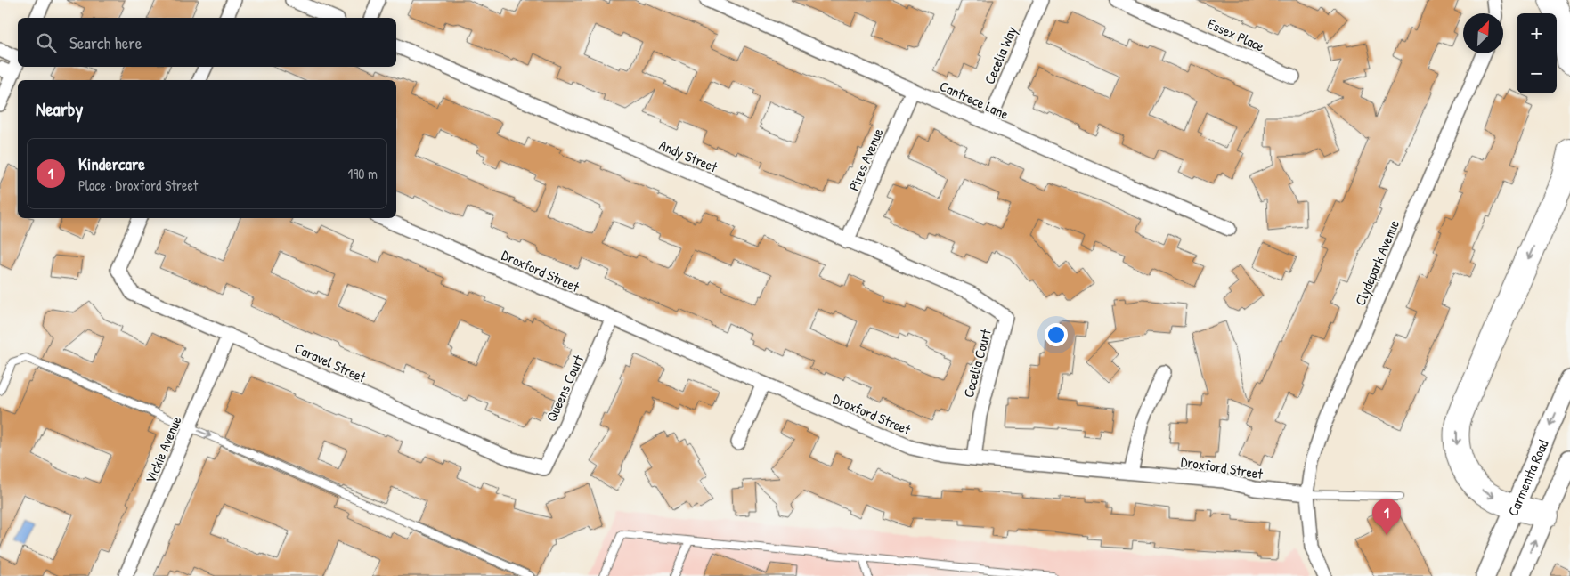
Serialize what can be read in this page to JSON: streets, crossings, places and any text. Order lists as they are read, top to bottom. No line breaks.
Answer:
{"streets":{"main road":["Carmenita Road"],"street":["Essex Place","Cecelia Way","Cantrece Lane","Andy Street","Pires Avenue","Clydepark Avenue","Droxford Street","Caravel Street","Cecelia Court","Queens Court","Vickie Avenue"]},"crossings":[["Cecelia Way","Cantrece Lane"],["Cantrece Lane","Pires Avenue"],["Andy Street","Pires Avenue"],["Andy Street","Cecelia Court"],["Clydepark Avenue","Droxford Street"],["Droxford Street","Cecelia Court"],["Droxford Street","Queens Court"],["Caravel Street","Queens Court"],["Caravel Street","Vickie Avenue"]],"north":"top right","page":{"map_buttons":["+","−"],"search":"Search here","heading":"Nearby","list":[{"mark":"1","name":"Kindercare","note":"Place · Droxford Street","value":"190 m"}],"pins":"1"}}
